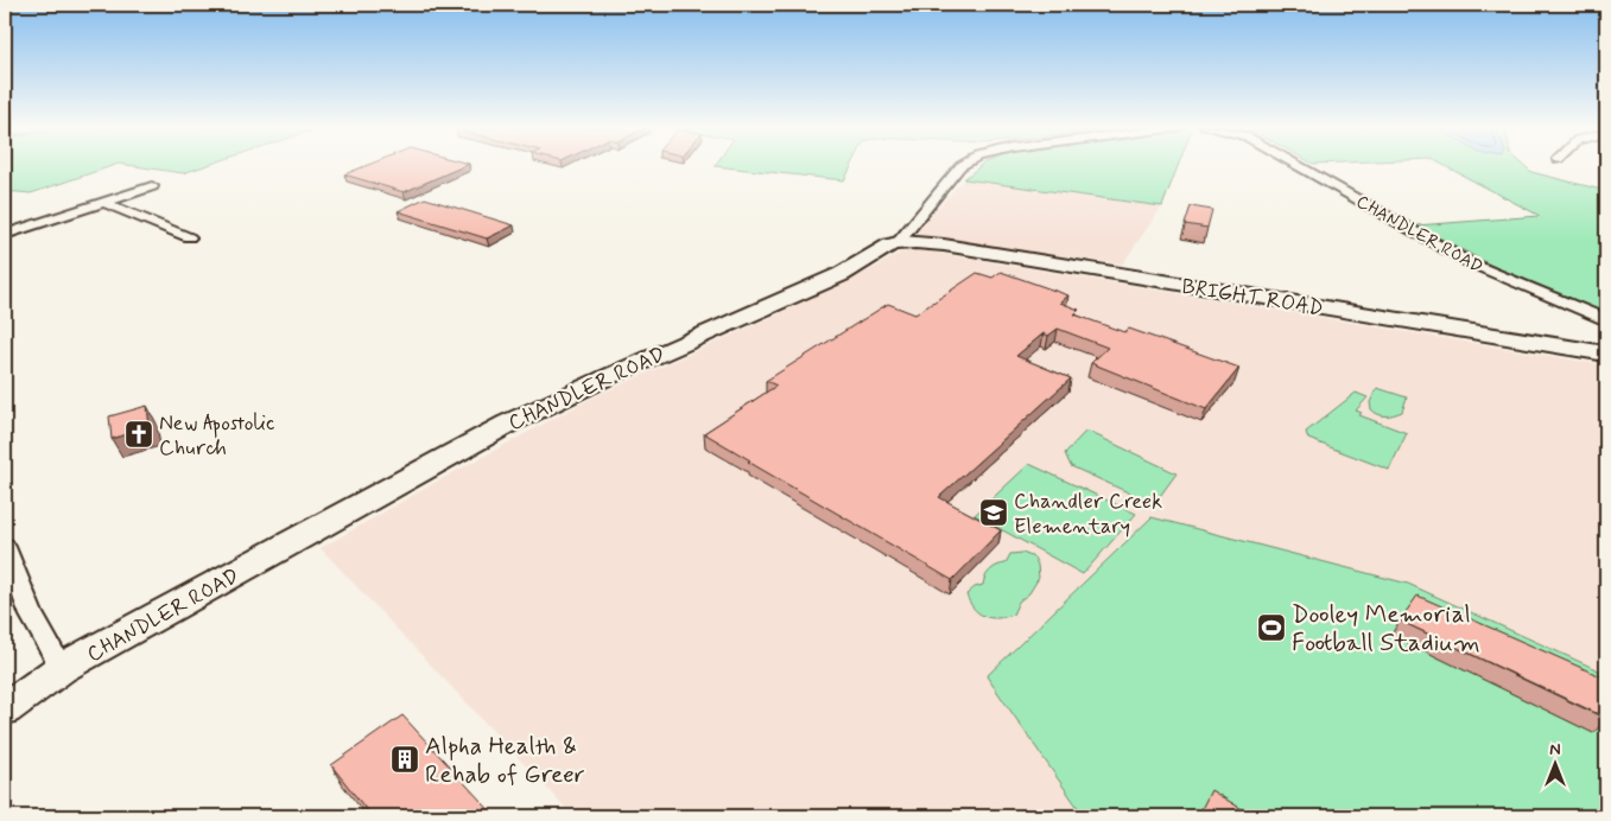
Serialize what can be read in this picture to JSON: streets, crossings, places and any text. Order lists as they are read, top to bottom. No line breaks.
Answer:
{"streets":{"street":["CHANDLER ROAD","BRIGHT ROAD"]},"crossings":[["CHANDLER ROAD","BRIGHT ROAD"]],"places":{"church":["New Apostolic Church"],"school or university":["Chandler Creek Elementary"],"sports":["Dooley Memorial Football Stadium"],"building":["Alpha Health & Rehab of Greer"]},"north":"top"}
